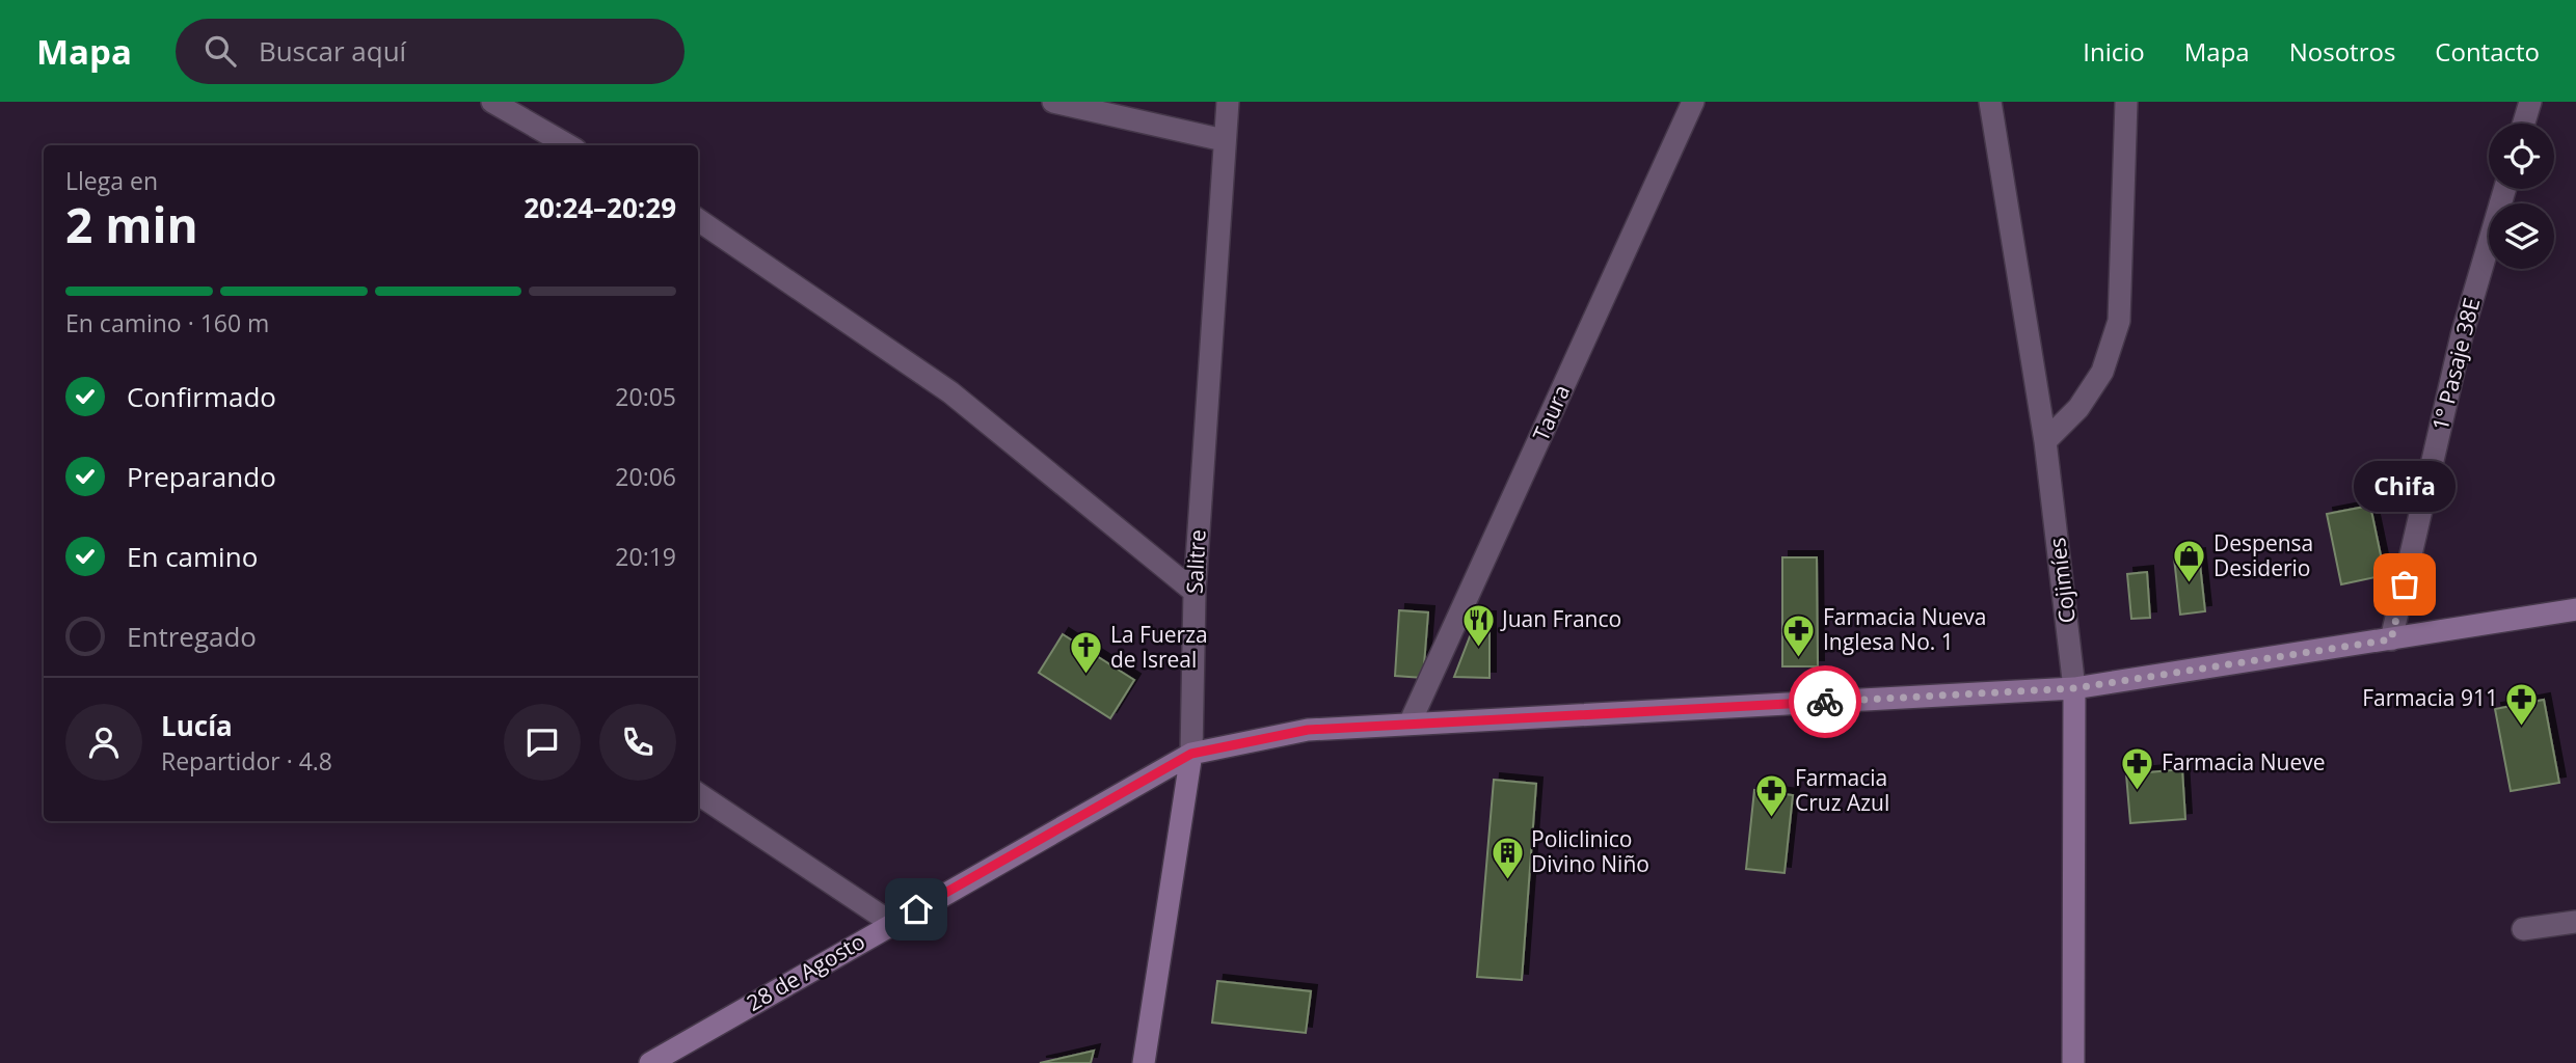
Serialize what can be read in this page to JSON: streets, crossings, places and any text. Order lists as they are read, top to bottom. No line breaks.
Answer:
{"streets":{"street":["1° Pasaje 38E","Taura","Salitre","Cojimíes","28 de Agosto"]},"crossings":[["1° Pasaje 38E","28 de Agosto"],["Taura","28 de Agosto"],["Salitre","28 de Agosto"],["Cojimíes","28 de Agosto"]],"places":{"shop":["Despensa Desiderio"],"other":["Chifa"],"restaurant":["Juan Franco"],"pharmacy":["Farmacia Nueva Inglesa No. 1","Farmacia 911","Farmacia Nueve","Farmacia Cruz Azul"],"church":["La Fuerza de Isreal"],"building":["Policlinico Divino Niño"]},"page":{"header":"Mapa","search":"Buscar aquí","nav":["Inicio","Mapa","Nosotros","Contacto"],"heading":["2 min","Llega en","20:24–20:29"],"panel":["Lucía","Repartidor · 4.8"],"bar":"En camino · 160 m","list":[["Confirmado","20:05"],["Preparando","20:06"],["En camino","20:19"],"Entregado"],"bubble":"Chifa"}}
